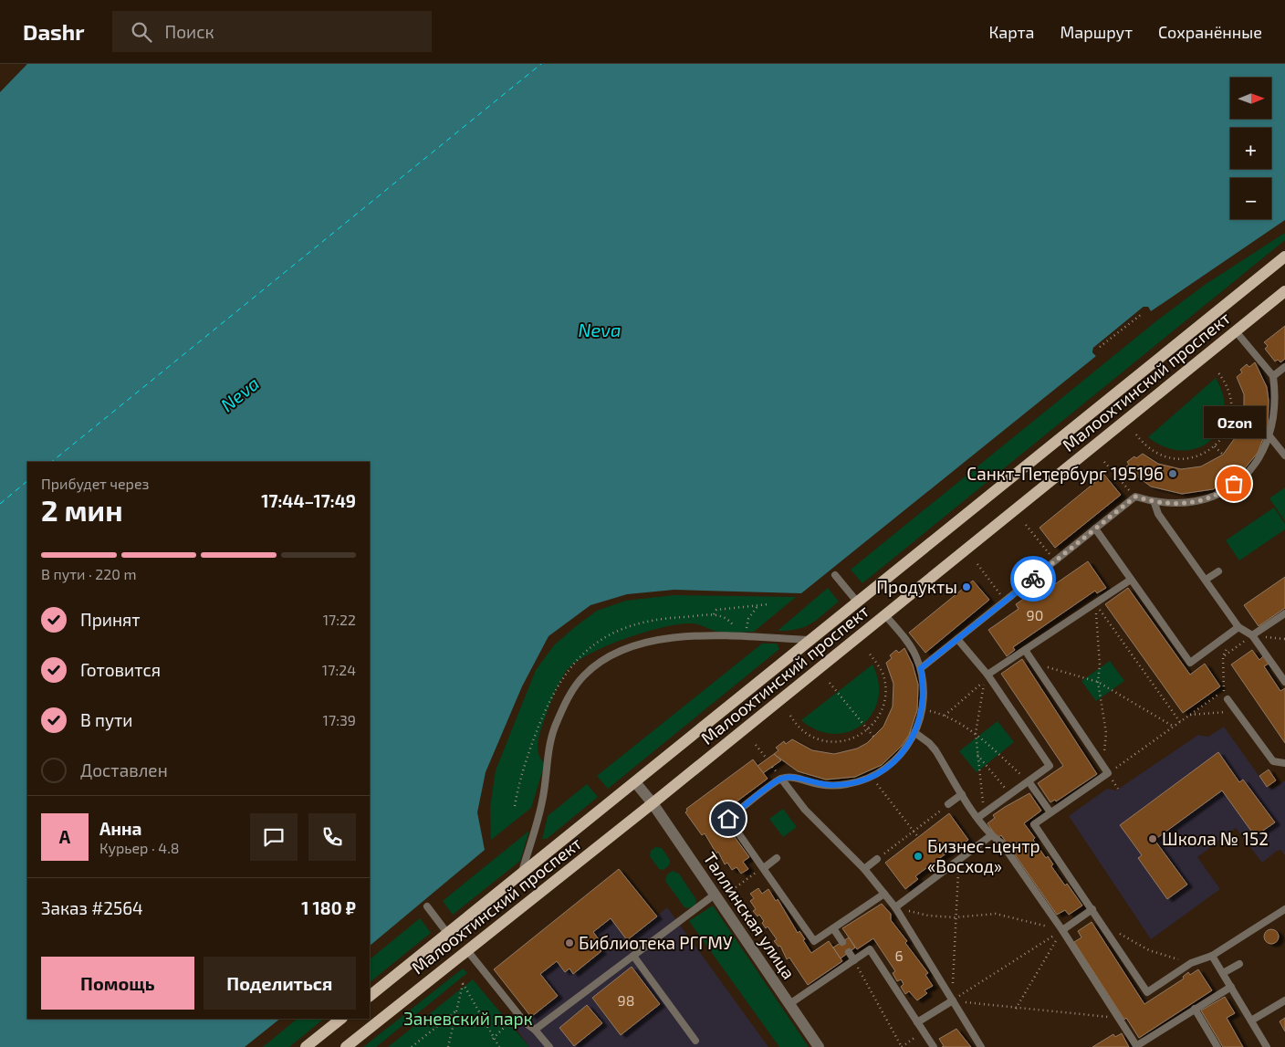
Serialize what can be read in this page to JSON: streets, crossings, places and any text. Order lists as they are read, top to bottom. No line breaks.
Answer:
{"streets":{"main road":["Малоохтинский проспект"],"street":["Таллинская улица"]},"crossings":[["Малоохтинский проспект","Таллинская улица"]],"water":["Neva"],"parks":["Заневский парк"],"places":["Санкт-Петербург 195196","Ozon","Продукты","Школа № 152","Бизнес-центр «Восход»","Библиотека РГГМУ"],"house_numbers":["90","6","98"],"north":"right","page":{"header":"Dashr","search":"Поиск","nav":["Карта","Маршрут","Сохранённые"],"map_buttons":["+","−"],"bubble":"Ozon","heading":["2 мин","Прибудет через","17:44–17:49"],"panel":["Анна","Курьер · 4.8","Заказ #2564","1 180 ₽"],"bar":"В пути · 220 m","list":[["Принят","17:22"],["Готовится","17:24"],["В пути","17:39"],"Доставлен"],"round":"А","buttons":["Помощь","Поделиться"]}}
